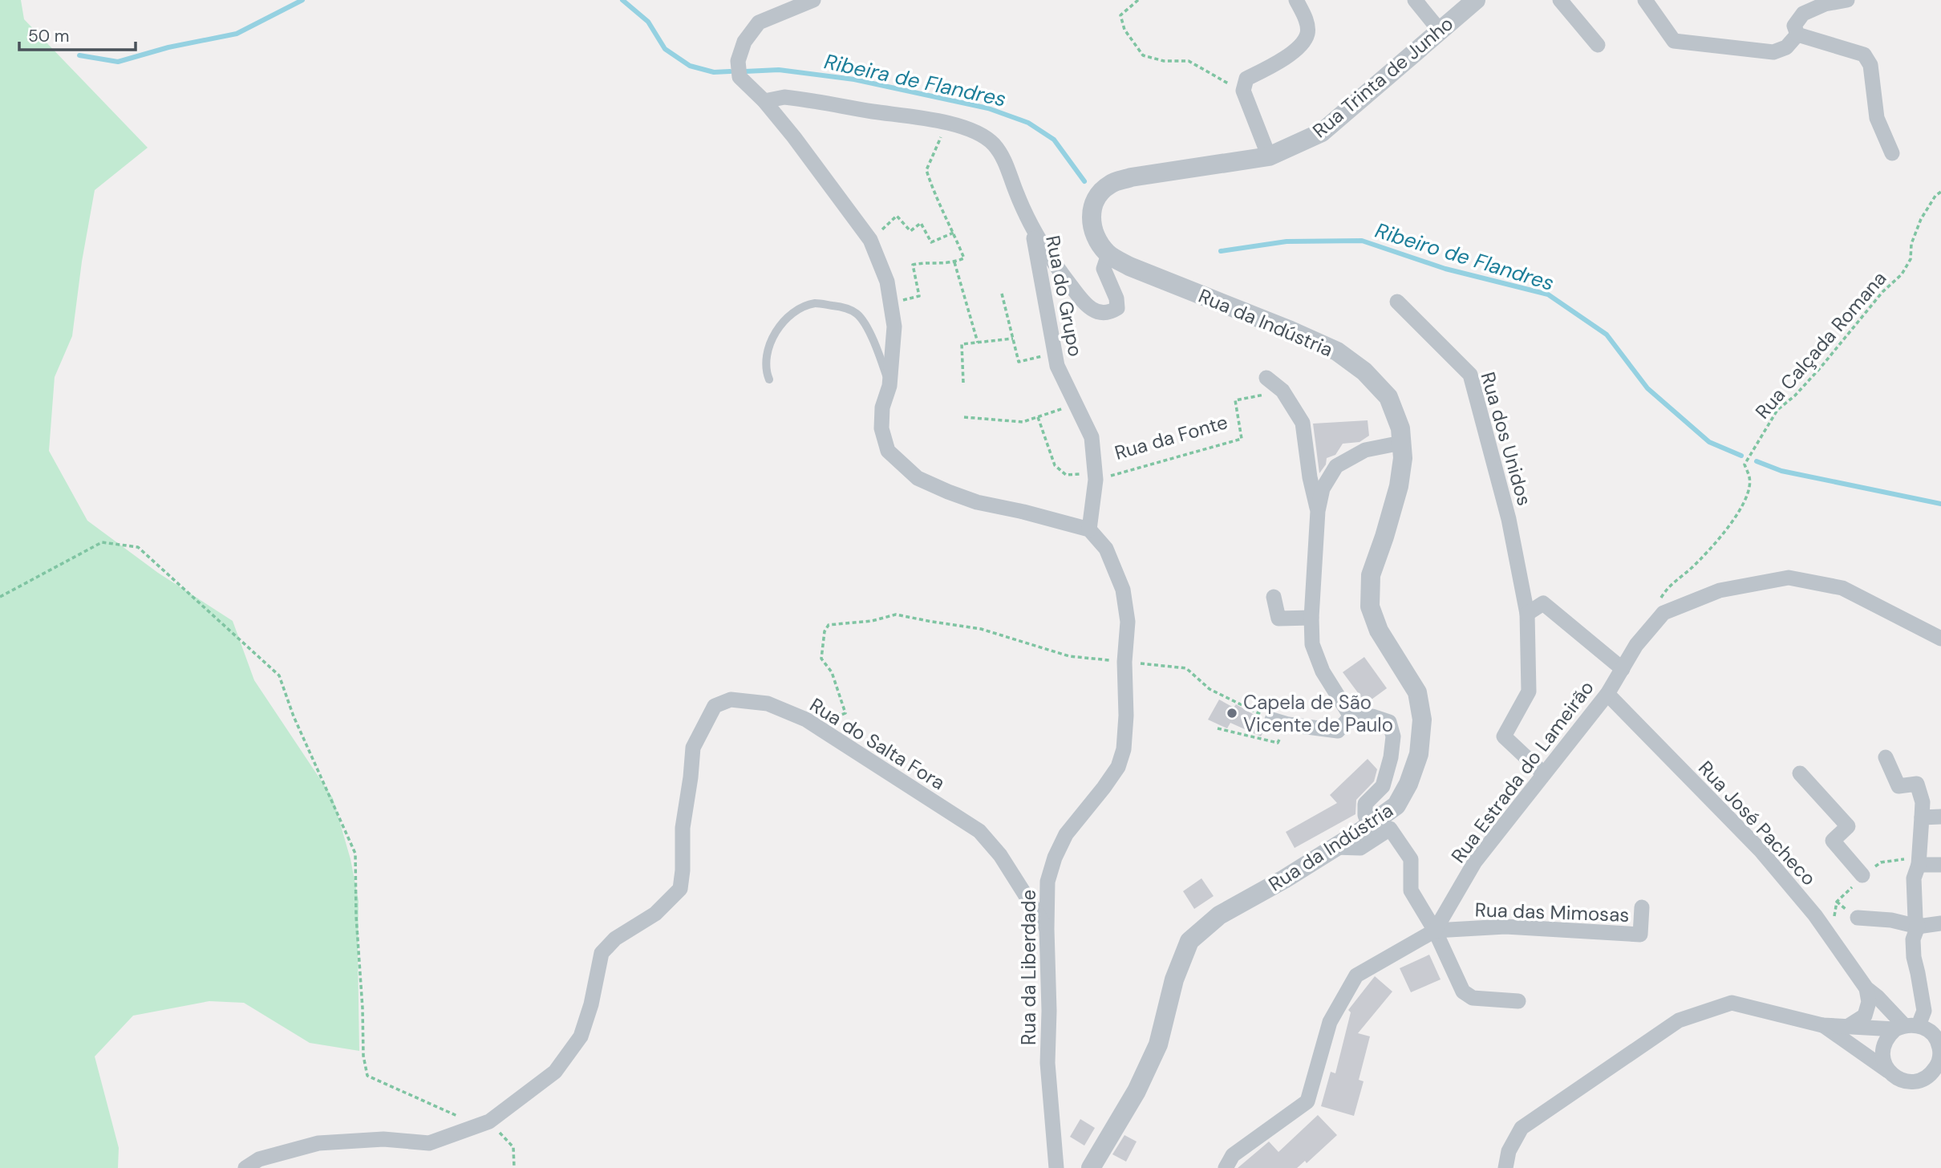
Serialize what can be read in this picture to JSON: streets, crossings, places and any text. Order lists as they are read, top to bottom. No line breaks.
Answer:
{"streets":{"street":["Rua Trinta de Junho","Rua do Grupo","Rua da Indústria","Rua dos Unidos","Rua do Salta Fora","Rua Estrada do Lameirão","Rua José Pacheco","Rua das Mimosas","Rua da Liberdade"],"path":["Rua Calçada Romana","Rua da Fonte"]},"crossings":[["Rua Trinta de Junho","Rua da Indústria"],["Rua do Grupo","Rua da Fonte"],["Rua do Grupo","Rua da Liberdade"],["Rua Calçada Romana","Rua Estrada do Lameirão"],["Rua dos Unidos","Rua Estrada do Lameirão"],["Rua do Salta Fora","Rua da Liberdade"],["Rua Estrada do Lameirão","Rua José Pacheco"],["Rua Estrada do Lameirão","Rua das Mimosas"]],"water":["Ribeira de Flandres","Ribeiro de Flandres"],"places":["Capela de São Vicente de Paulo"],"scale_bar":"50 m"}
